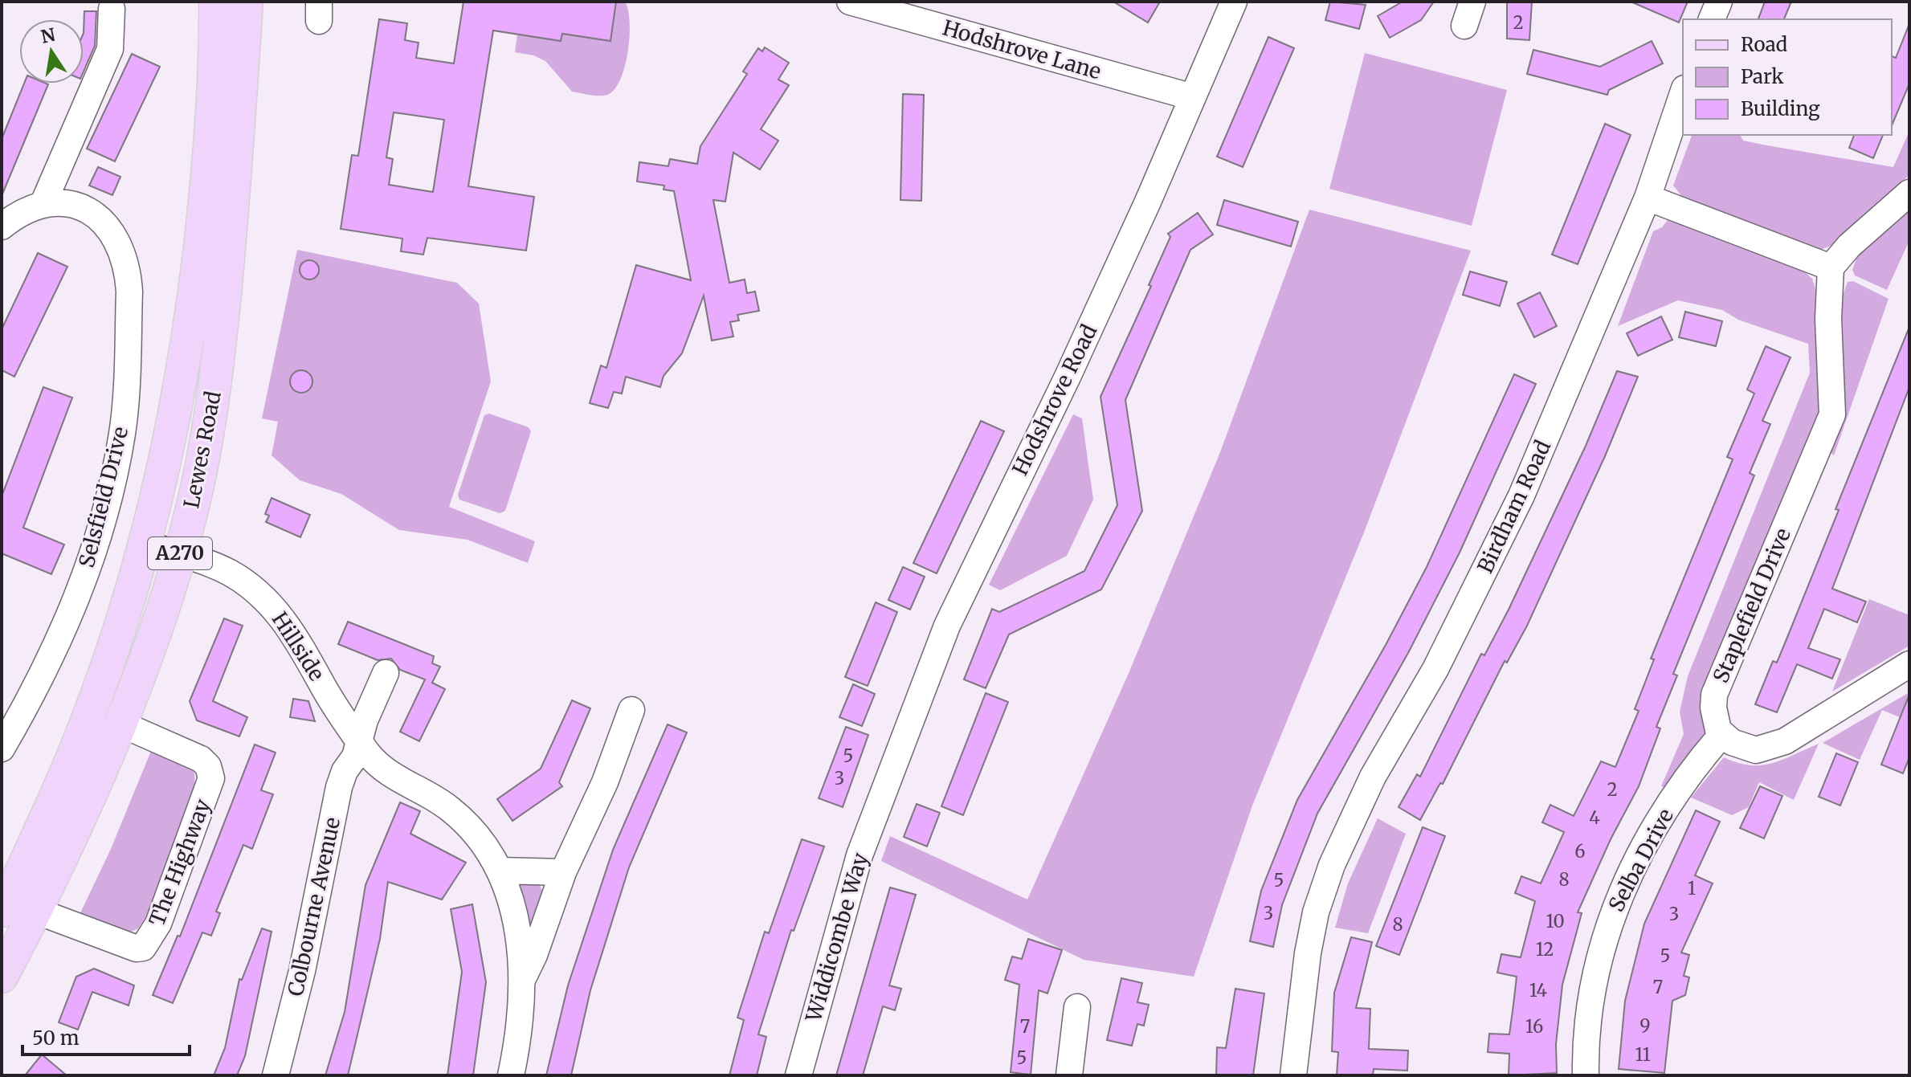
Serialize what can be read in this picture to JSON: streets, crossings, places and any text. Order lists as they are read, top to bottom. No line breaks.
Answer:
{"streets":{"main road":["Lewes Road","A270"],"street":["Hodshrove Lane","Hodshrove Road","Selsfield Drive","Birdham Road","Staplefield Drive","Hillside","Selba Drive","The Highway","Colbourne Avenue","Widdicombe Way"]},"crossings":[["Hodshrove Lane","Hodshrove Road"],["Hodshrove Road","Widdicombe Way"],["Lewes Road","Hillside"],["Lewes Road","The Highway"],["Staplefield Drive","Selba Drive"],["Hillside","Colbourne Avenue"]],"house_numbers":["2","5","3","2","4","6","8","5","1","3","3","10","8","12","5","7","14","9","7","16","11","5"],"legend":["Road","Park","Building"],"scale_bar":"50 m","north":"top"}
